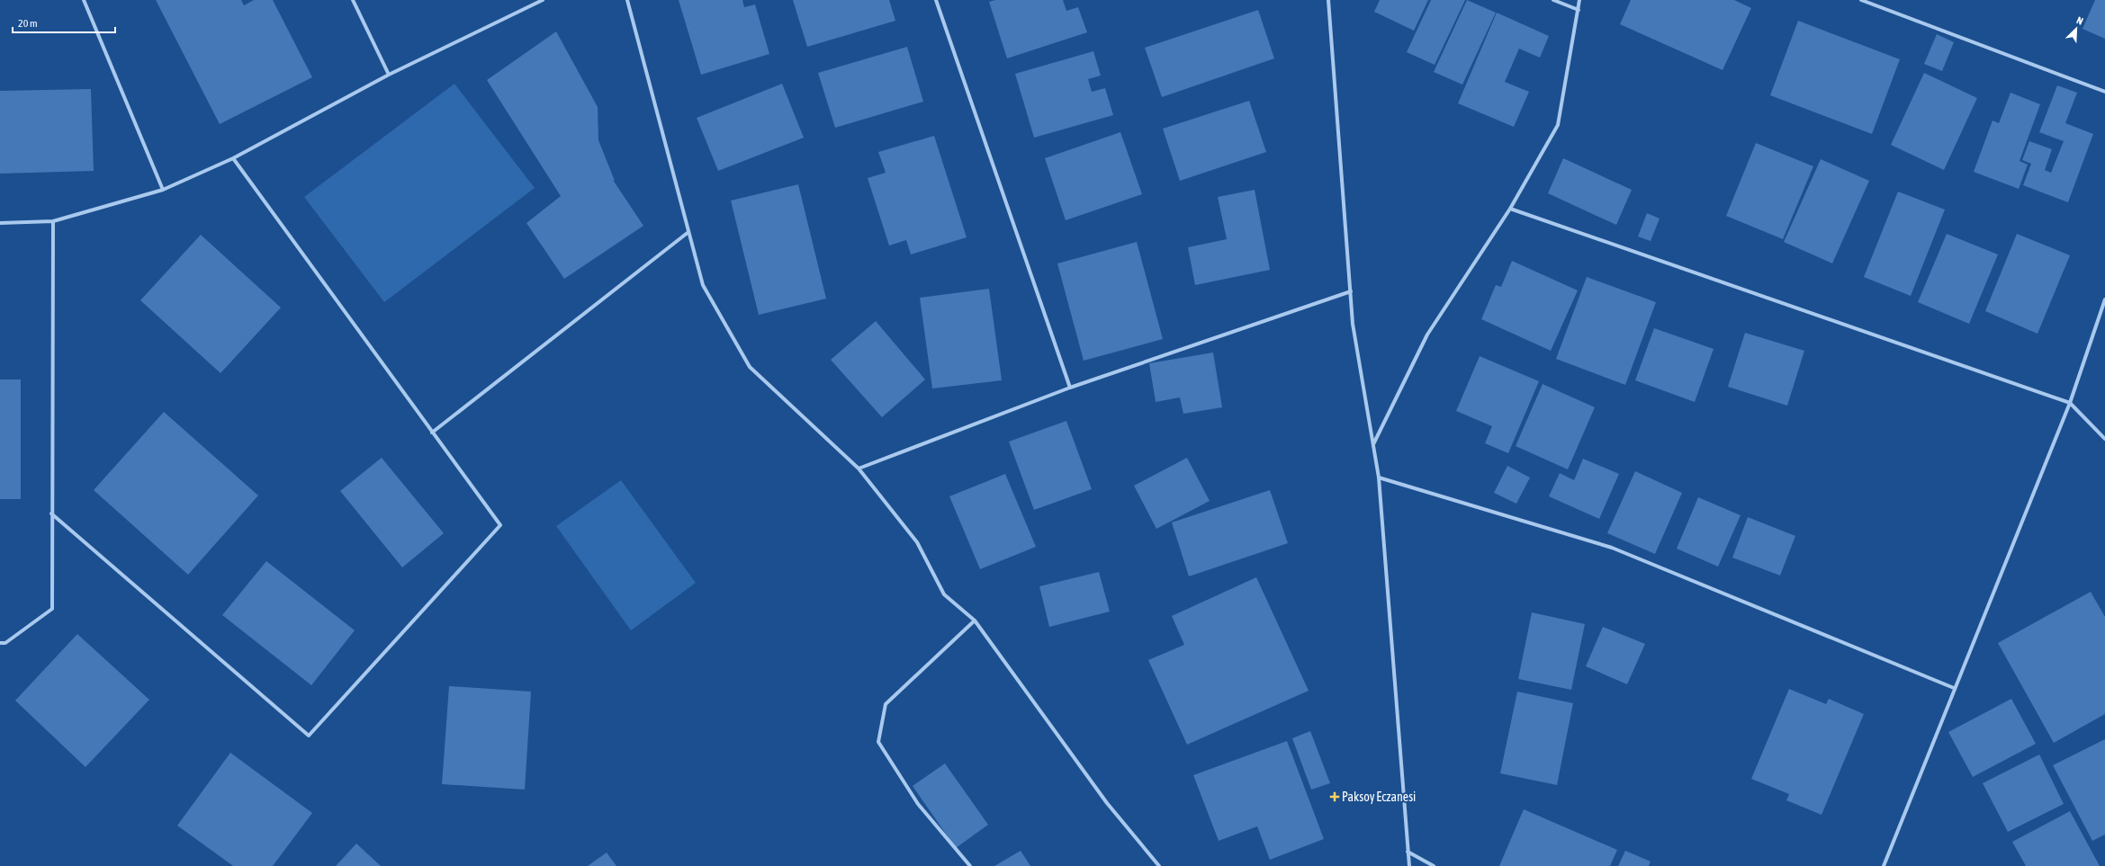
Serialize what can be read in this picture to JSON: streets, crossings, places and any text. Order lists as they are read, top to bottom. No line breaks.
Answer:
{"places":{"health":["Paksoy Eczanesi"]},"scale_bar":"20 m","north":"top right"}
